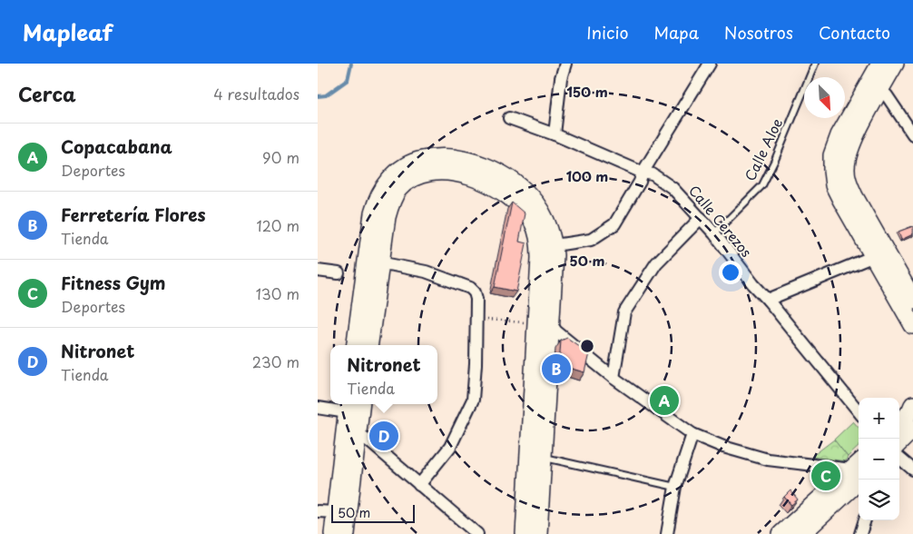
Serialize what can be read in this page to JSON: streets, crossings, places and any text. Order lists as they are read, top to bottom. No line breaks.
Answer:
{"streets":{"street":["Calle Cerezos"],"lane":["Calle Aloe"]},"crossings":[["Calle Aloe","Calle Cerezos"]],"scale_bar":"50 m","north":"bottom right","page":{"header":"Mapleaf","nav":["Inicio","Mapa","Nosotros","Contacto"],"heading":["Cerca","4 resultados"],"list":[{"mark":"A","name":"Copacabana","note":"Deportes","value":"90 m"},{"mark":"B","name":"Ferretería Flores","note":"Tienda","value":"120 m"},{"mark":"C","name":"Fitness Gym","note":"Deportes","value":"130 m"},{"mark":"D","name":"Nitronet","note":"Tienda","value":"230 m"}],"popup":["Nitronet","Tienda"],"pins":["B","A","D","C"],"map_buttons":["+","−"],"scale":"50 m"},"rings":["150 m","100 m","50 m"]}
